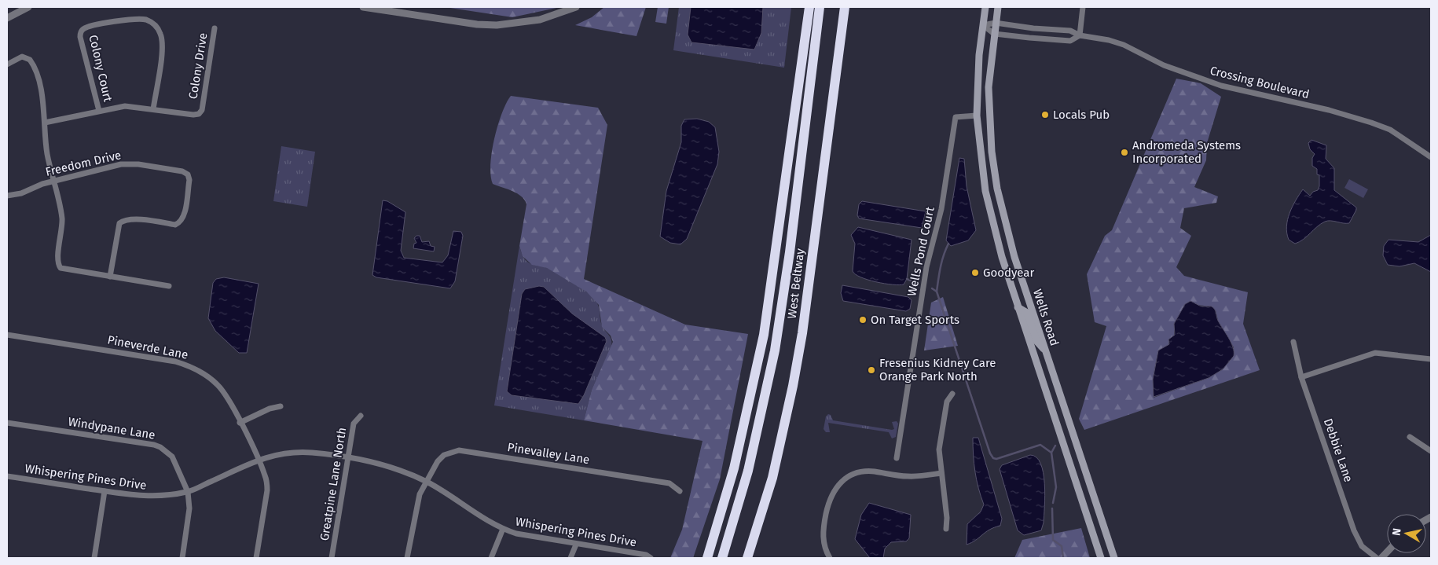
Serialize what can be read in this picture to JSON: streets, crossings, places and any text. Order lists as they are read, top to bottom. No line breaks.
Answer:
{"streets":{"highway":["West Beltway"],"main road":["Wells Road"],"street":["Colony Drive","Colony Court","Crossing Boulevard","Freedom Drive","Wells Pond Court","Pineverde Lane","Windypane Lane","Debbie Lane","Pinevalley Lane","Whispering Pines Drive","Greatpine Lane North"]},"crossings":[["Colony Drive","Colony Court"],["Crossing Boulevard","Wells Road"],["Wells Pond Court","Wells Road"],["Pineverde Lane","Whispering Pines Drive"],["Windypane Lane","Whispering Pines Drive"],["Pinevalley Lane","Whispering Pines Drive"],["Whispering Pines Drive","Greatpine Lane North"]],"places":["Locals Pub","Andromeda Systems Incorporated","Goodyear","On Target Sports","Fresenius Kidney Care Orange Park North"],"north":"left"}
